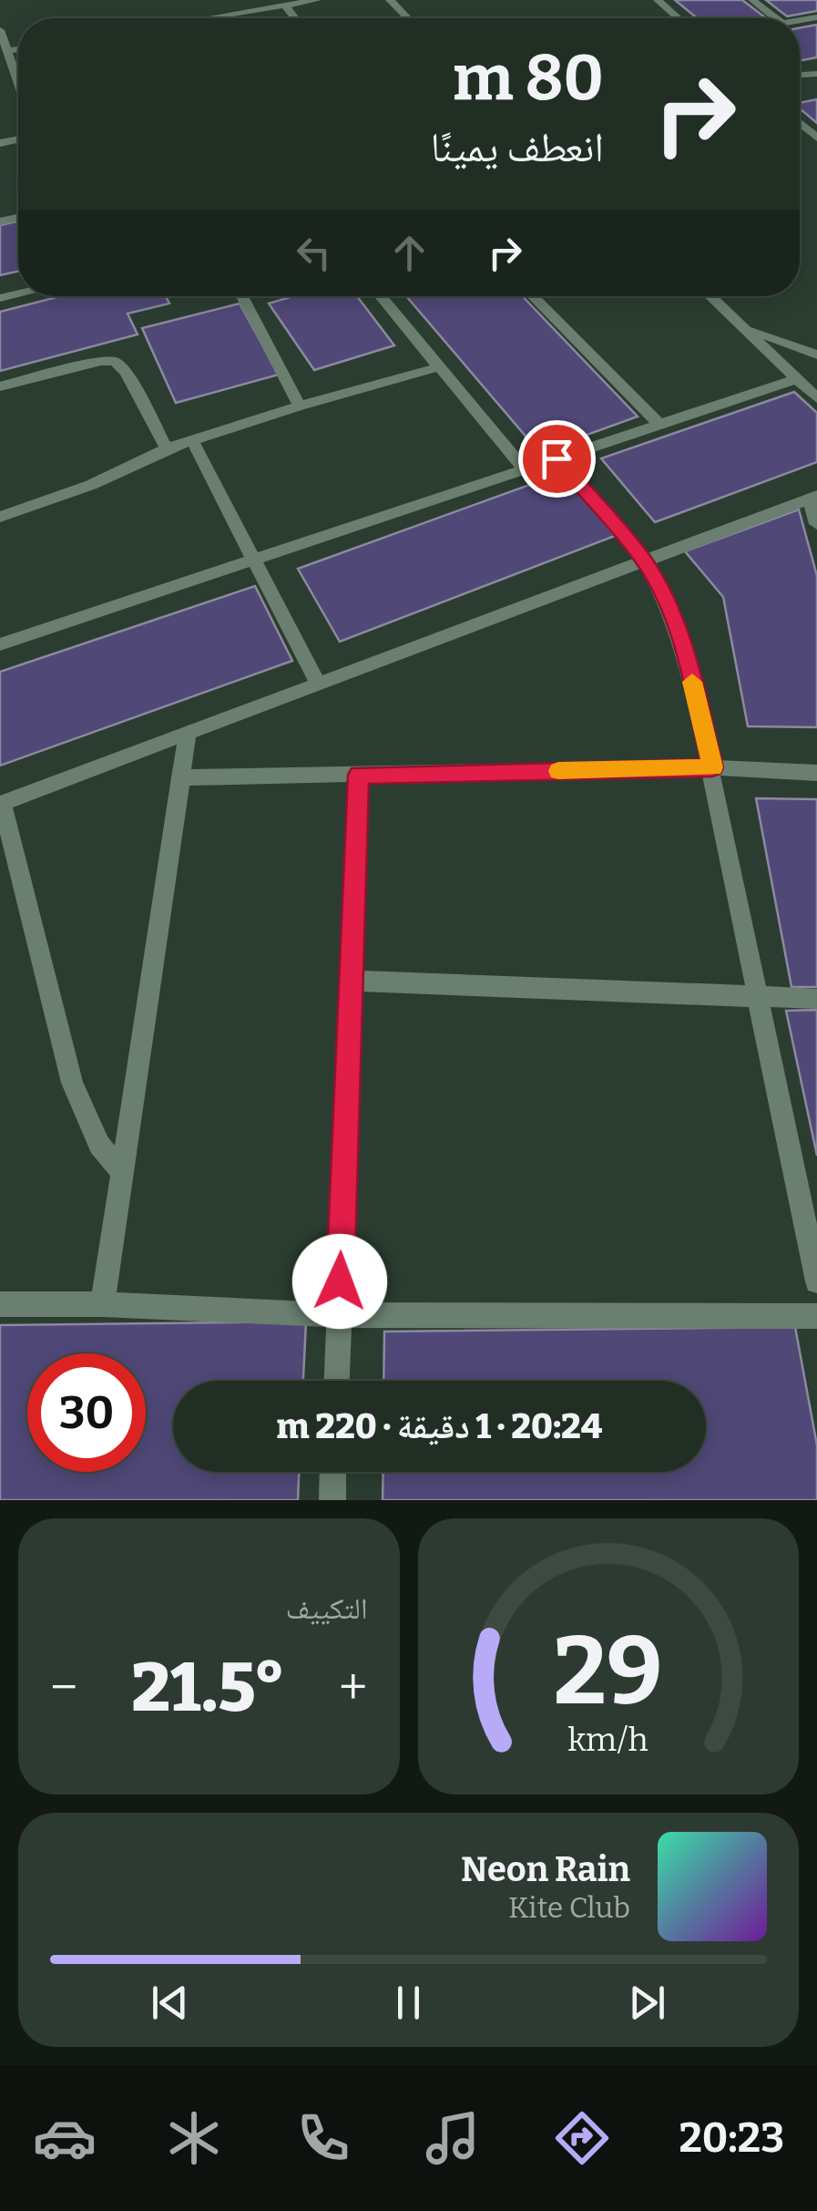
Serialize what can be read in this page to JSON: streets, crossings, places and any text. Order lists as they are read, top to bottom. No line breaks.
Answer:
{"page":{"turn":["80 m","انعطف يمينًا"],"limit":"30","trip":"20:24 · 1 دقيقة · 220 m","tile":"التكييف","heat":["−","21.5°","+"],"song":["Neon Rain","Kite Club"],"tabs":"20:23","gauge":["29","km/h"]}}
